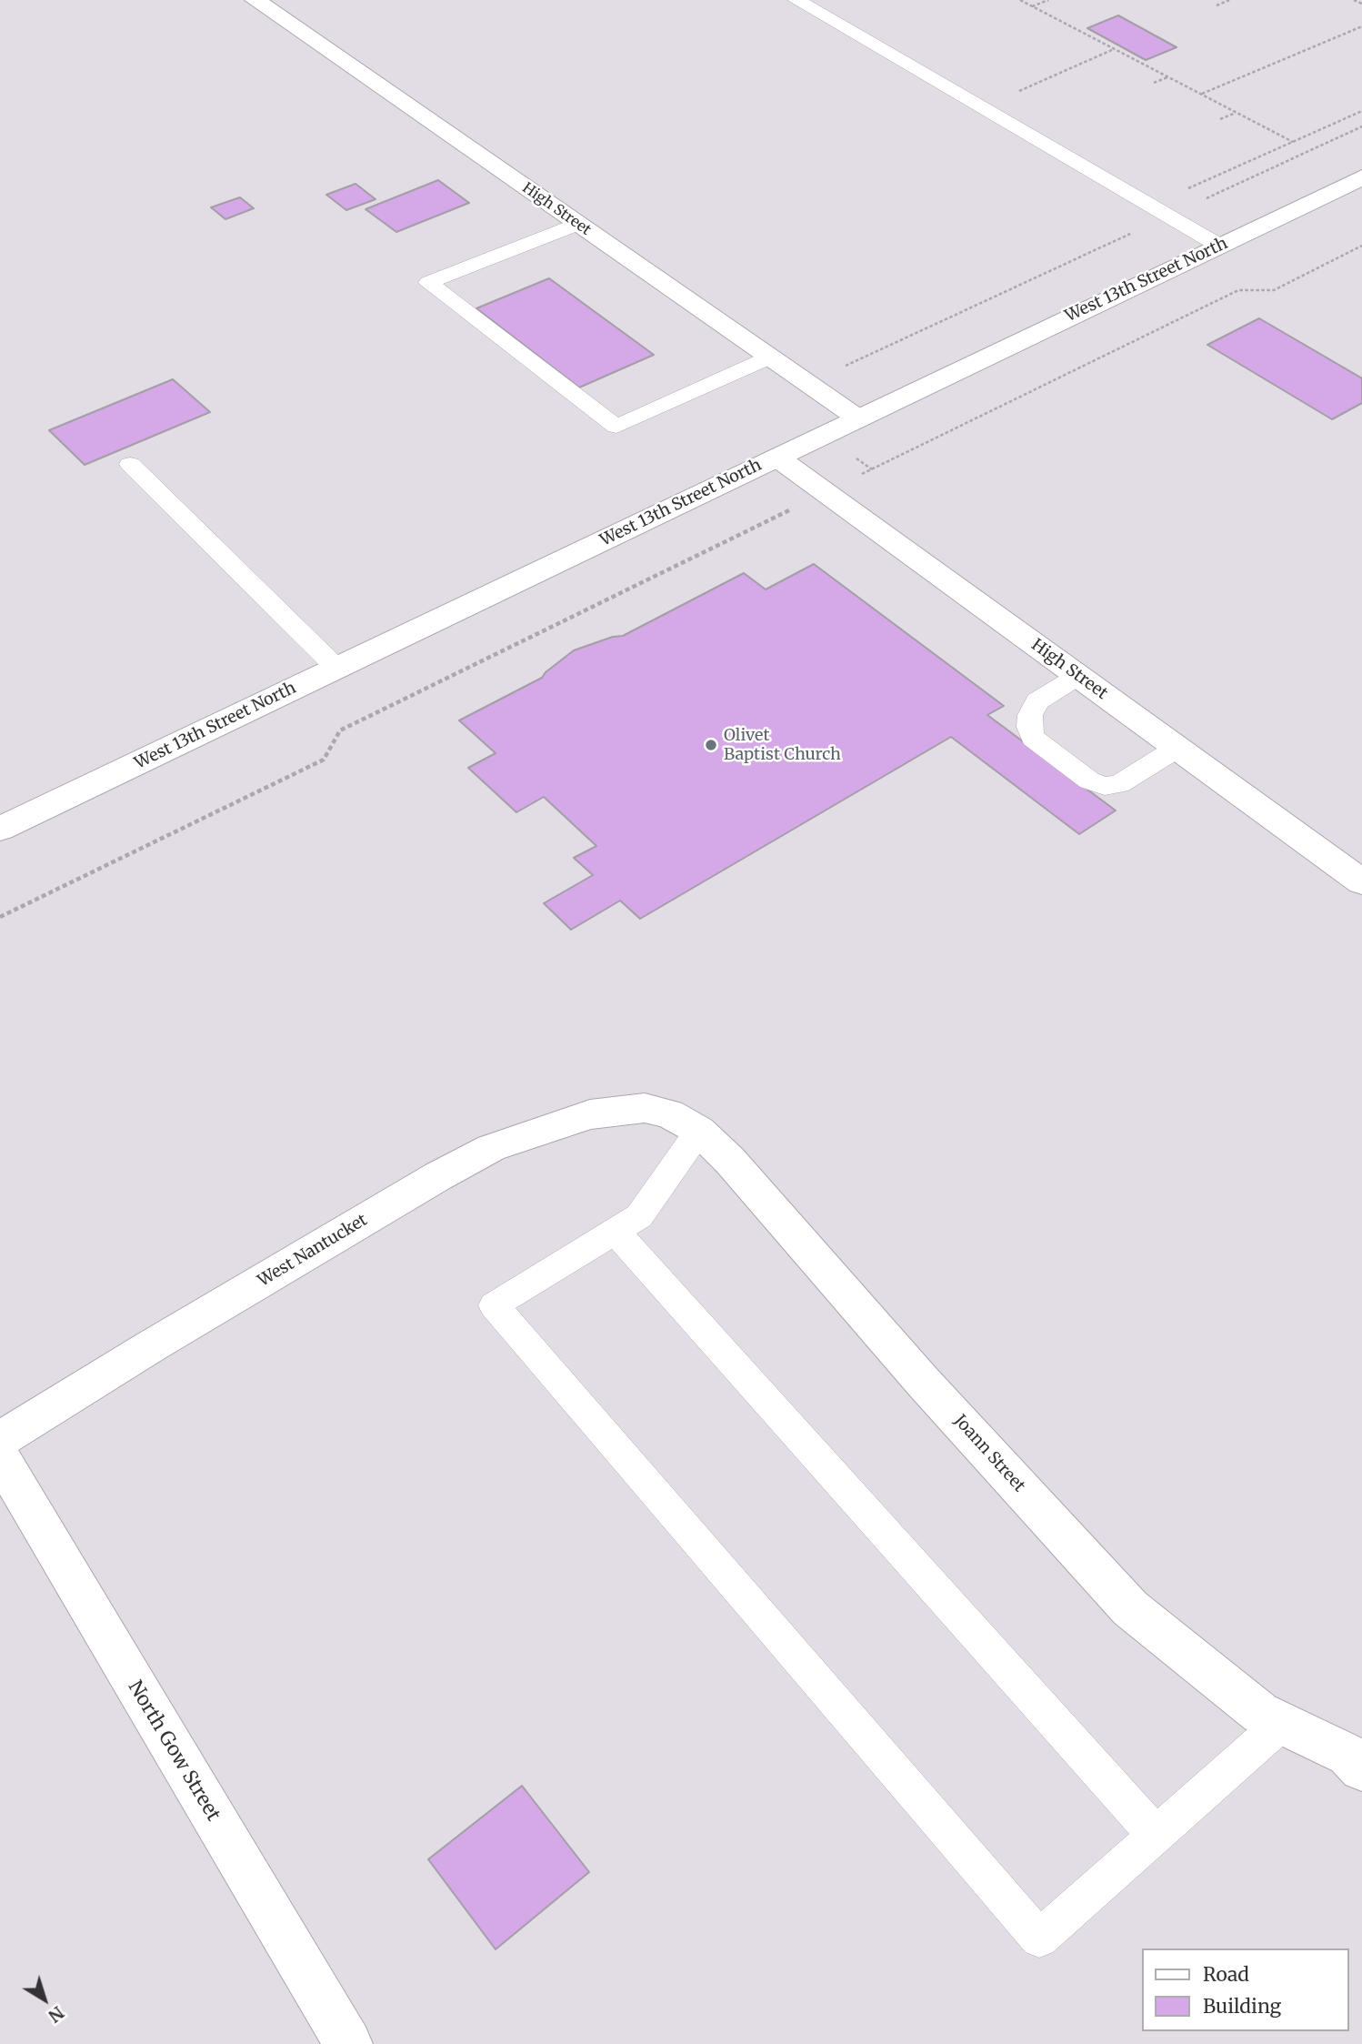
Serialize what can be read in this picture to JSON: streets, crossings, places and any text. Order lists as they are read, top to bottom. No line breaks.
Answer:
{"streets":{"street":["High Street","West 13th Street North","West Nantucket","Joann Street","North Gow Street"]},"crossings":[["High Street","West 13th Street North"],["West Nantucket","Joann Street"]],"places":["Olivet Baptist Church"],"legend":["Road","Building"],"north":"bottom right"}
